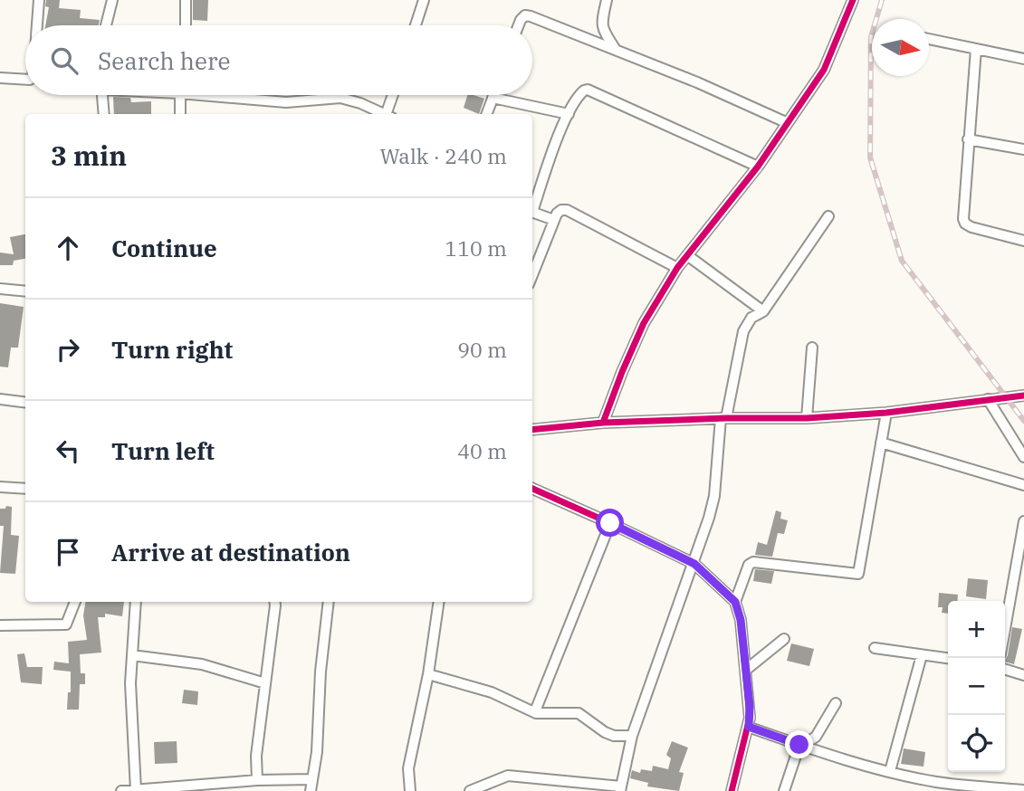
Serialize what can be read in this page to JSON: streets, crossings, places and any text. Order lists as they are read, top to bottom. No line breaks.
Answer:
{"north":"right","page":{"search":"Search here","heading":["3 min","Walk · 240 m"],"list":[["Continue","110 m"],["Turn right","90 m"],["Turn left","40 m"],"Arrive at destination"],"map_buttons":["+","−"]}}
